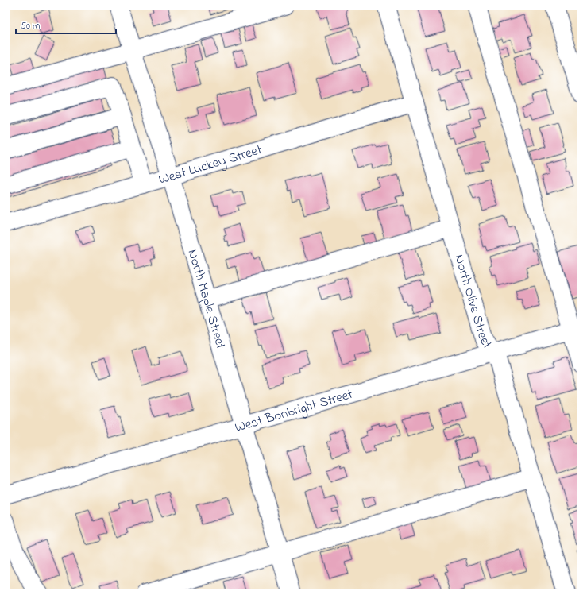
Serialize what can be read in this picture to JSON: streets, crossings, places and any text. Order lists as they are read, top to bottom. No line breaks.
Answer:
{"streets":{"street":["West Luckey Street","North Maple Street","North Olive Street","West Bonbright Street"]},"crossings":[["West Luckey Street","North Maple Street"],["West Luckey Street","North Olive Street"],["North Maple Street","West Bonbright Street"],["North Olive Street","West Bonbright Street"]],"scale_bar":"50 m"}
